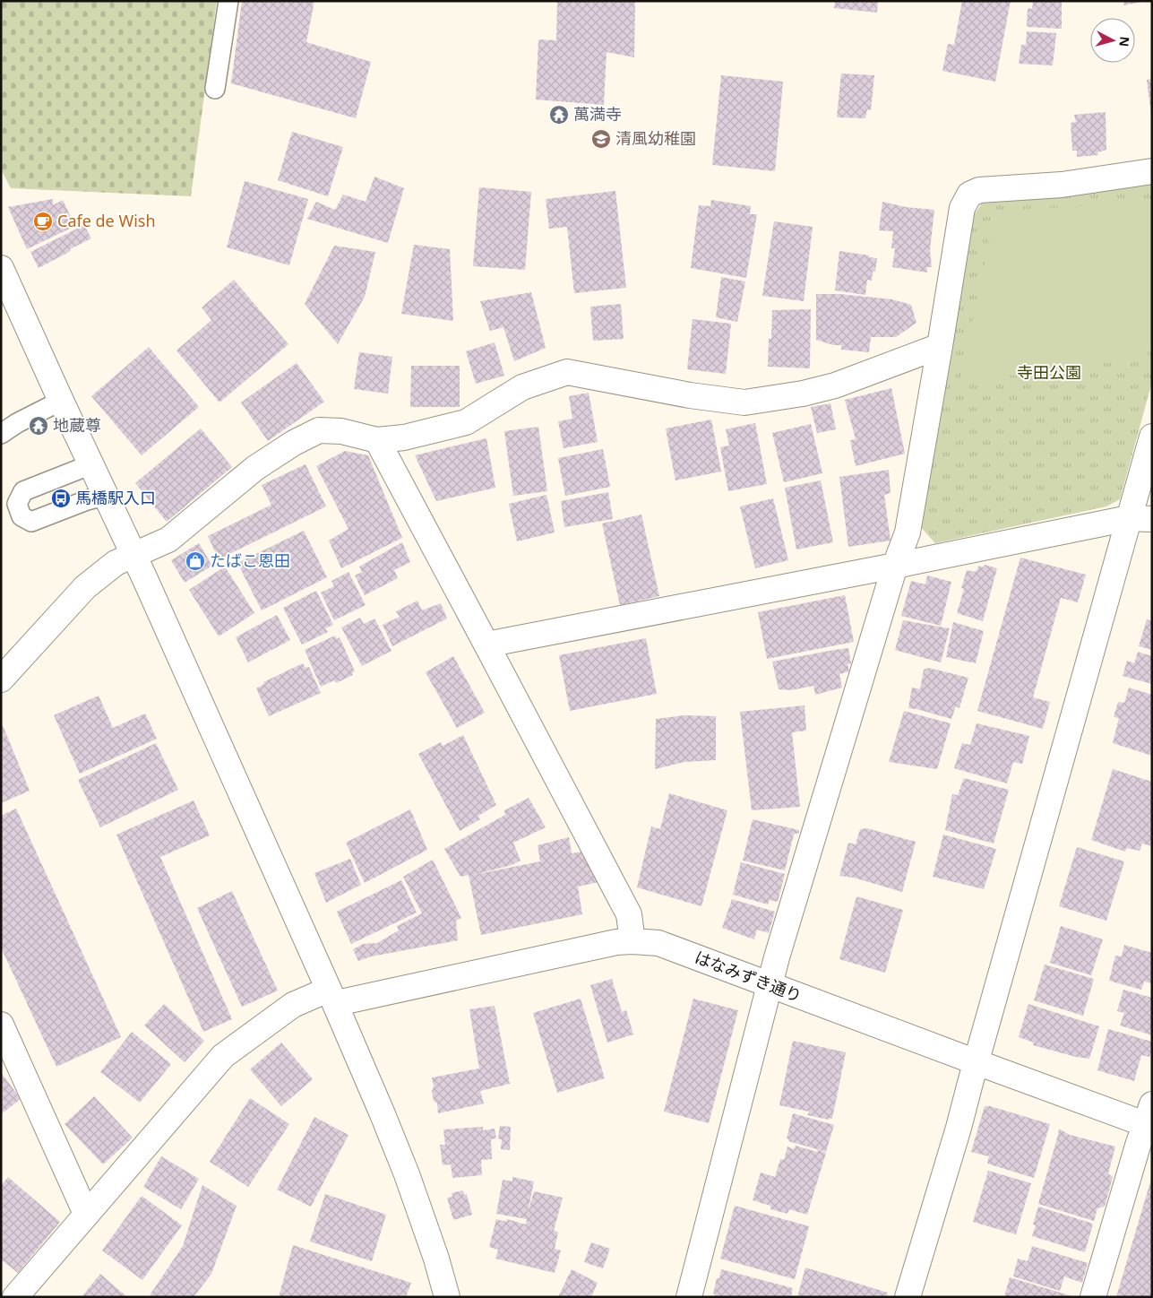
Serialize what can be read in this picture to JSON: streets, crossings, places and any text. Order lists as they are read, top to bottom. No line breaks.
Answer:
{"streets":{"street":["はなみずき通り"]},"parks":["寺田公園"],"places":{"temple":["萬満寺","地蔵尊"],"school or university":["清風幼稚園"],"cafe":["Cafe de Wish"],"bus stop":["馬橋駅入口"],"shop":["たばこ恩田"]},"north":"right"}
